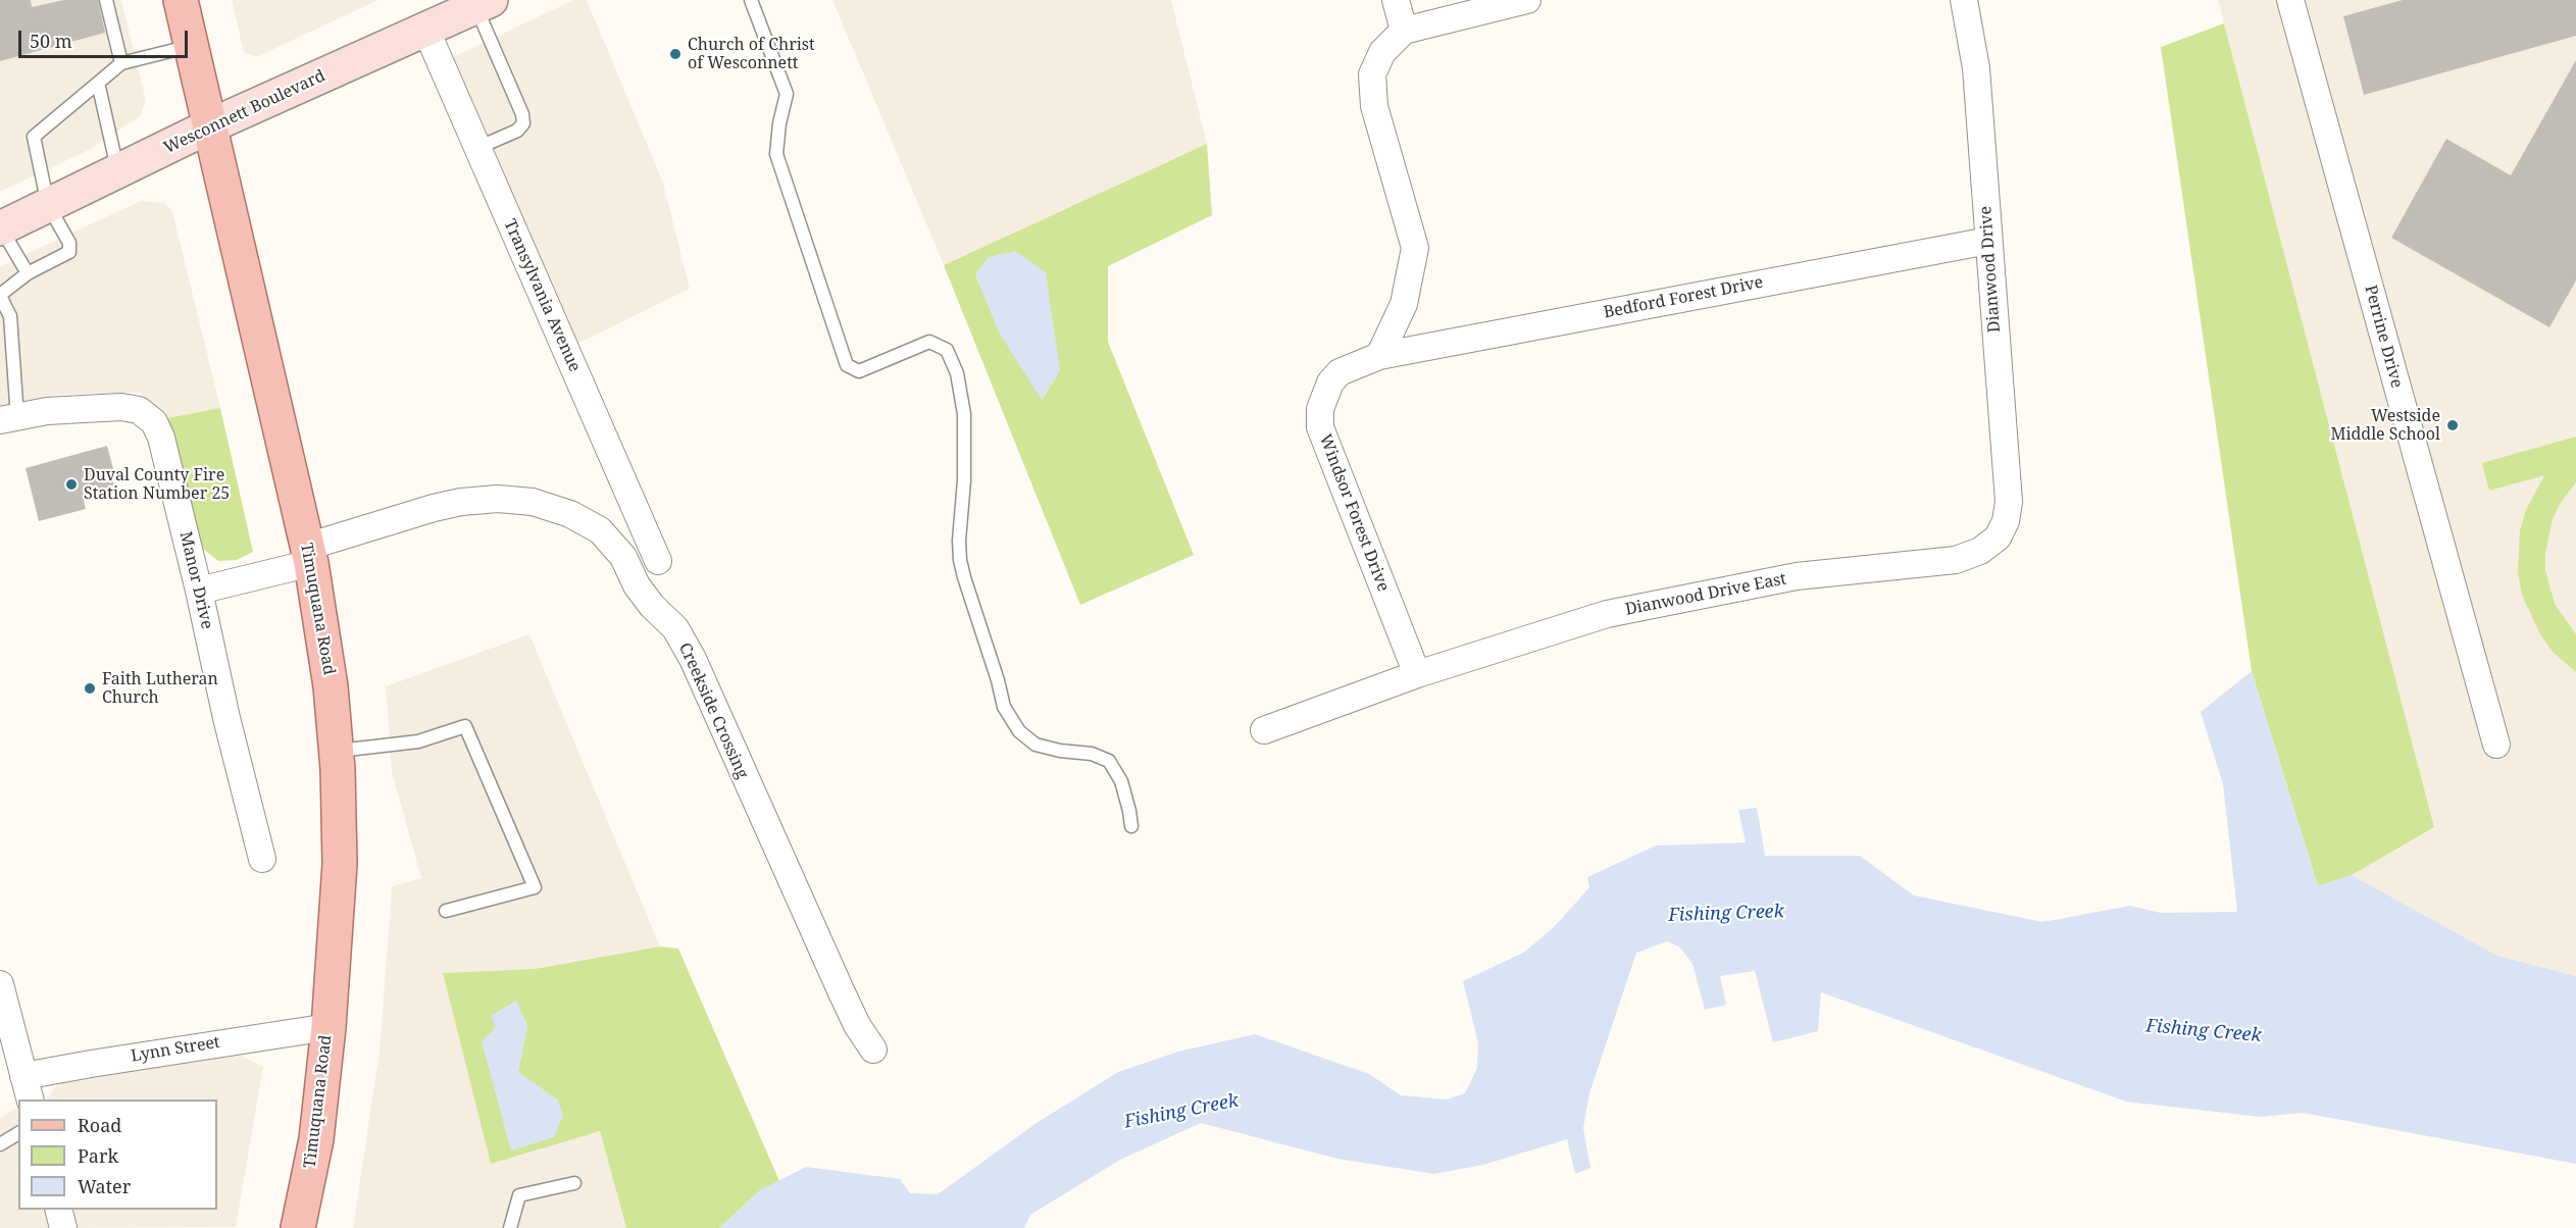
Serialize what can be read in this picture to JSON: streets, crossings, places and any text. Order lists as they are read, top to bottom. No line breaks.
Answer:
{"streets":{"main road":["Timuquana Road"],"street":["Wesconnett Boulevard","Dianwood Drive","Transylvania Avenue","Bedford Forest Drive","Perrine Drive","Windsor Forest Drive","Manor Drive","Dianwood Drive East","Creekside Crossing","Lynn Street"]},"crossings":[["Wesconnett Boulevard","Transylvania Avenue"],["Wesconnett Boulevard","Timuquana Road"],["Dianwood Drive","Bedford Forest Drive"],["Dianwood Drive","Dianwood Drive East"],["Bedford Forest Drive","Windsor Forest Drive"],["Windsor Forest Drive","Dianwood Drive East"],["Manor Drive","Creekside Crossing"],["Timuquana Road","Creekside Crossing"],["Timuquana Road","Lynn Street"]],"water":["Fishing Creek"],"places":["Church of Christ of Wesconnett","Westside Middle School","Duval County Fire Station Number 25","Faith Lutheran Church"],"legend":["Road","Park","Water"],"scale_bar":"50 m"}
